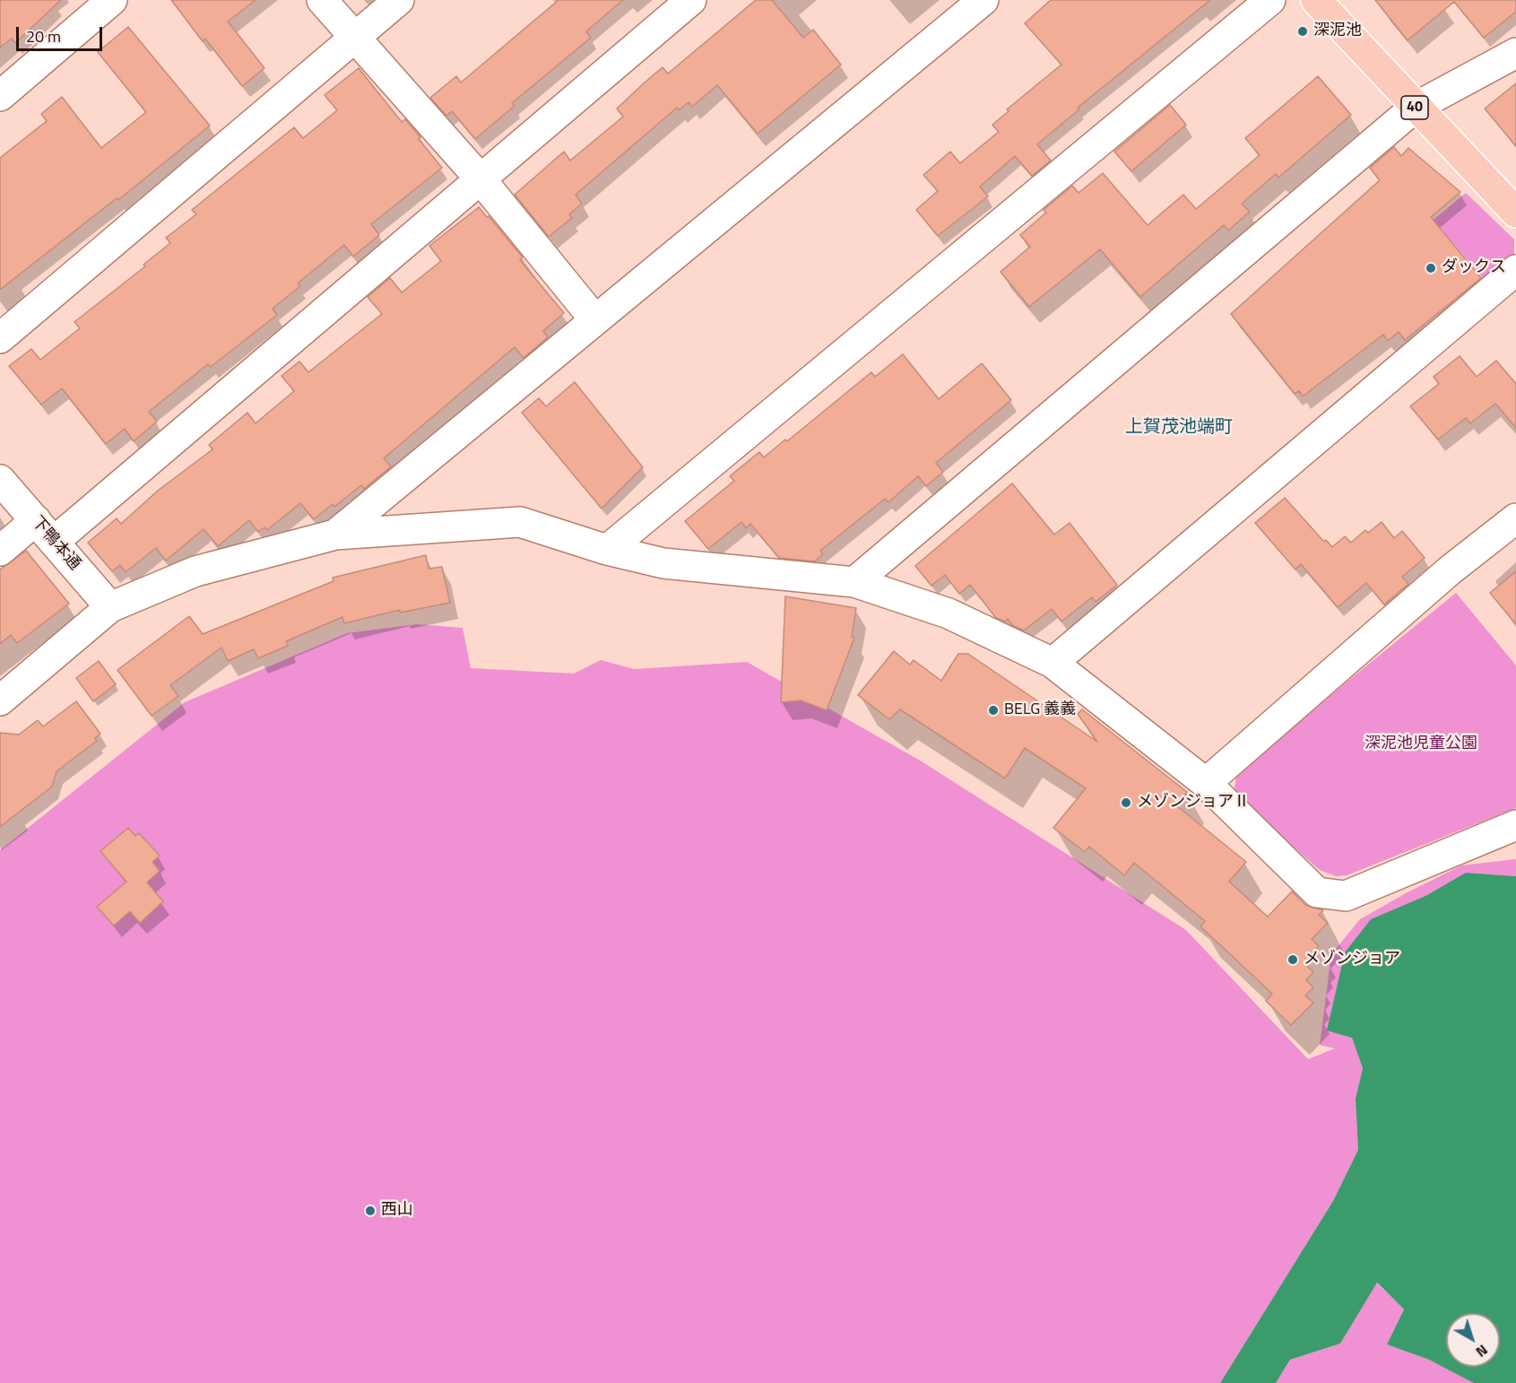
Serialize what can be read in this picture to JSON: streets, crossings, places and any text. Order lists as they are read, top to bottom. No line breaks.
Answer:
{"streets":{"main road":["40"],"street":["下鴨本通"]},"districts":["上賀茂池端町"],"parks":["深泥池児童公園"],"places":["深泥池","ダックス","BELG 義義","メゾンジョアⅡ","メゾンジョア","西山"],"scale_bar":"20 m","north":"bottom right"}
